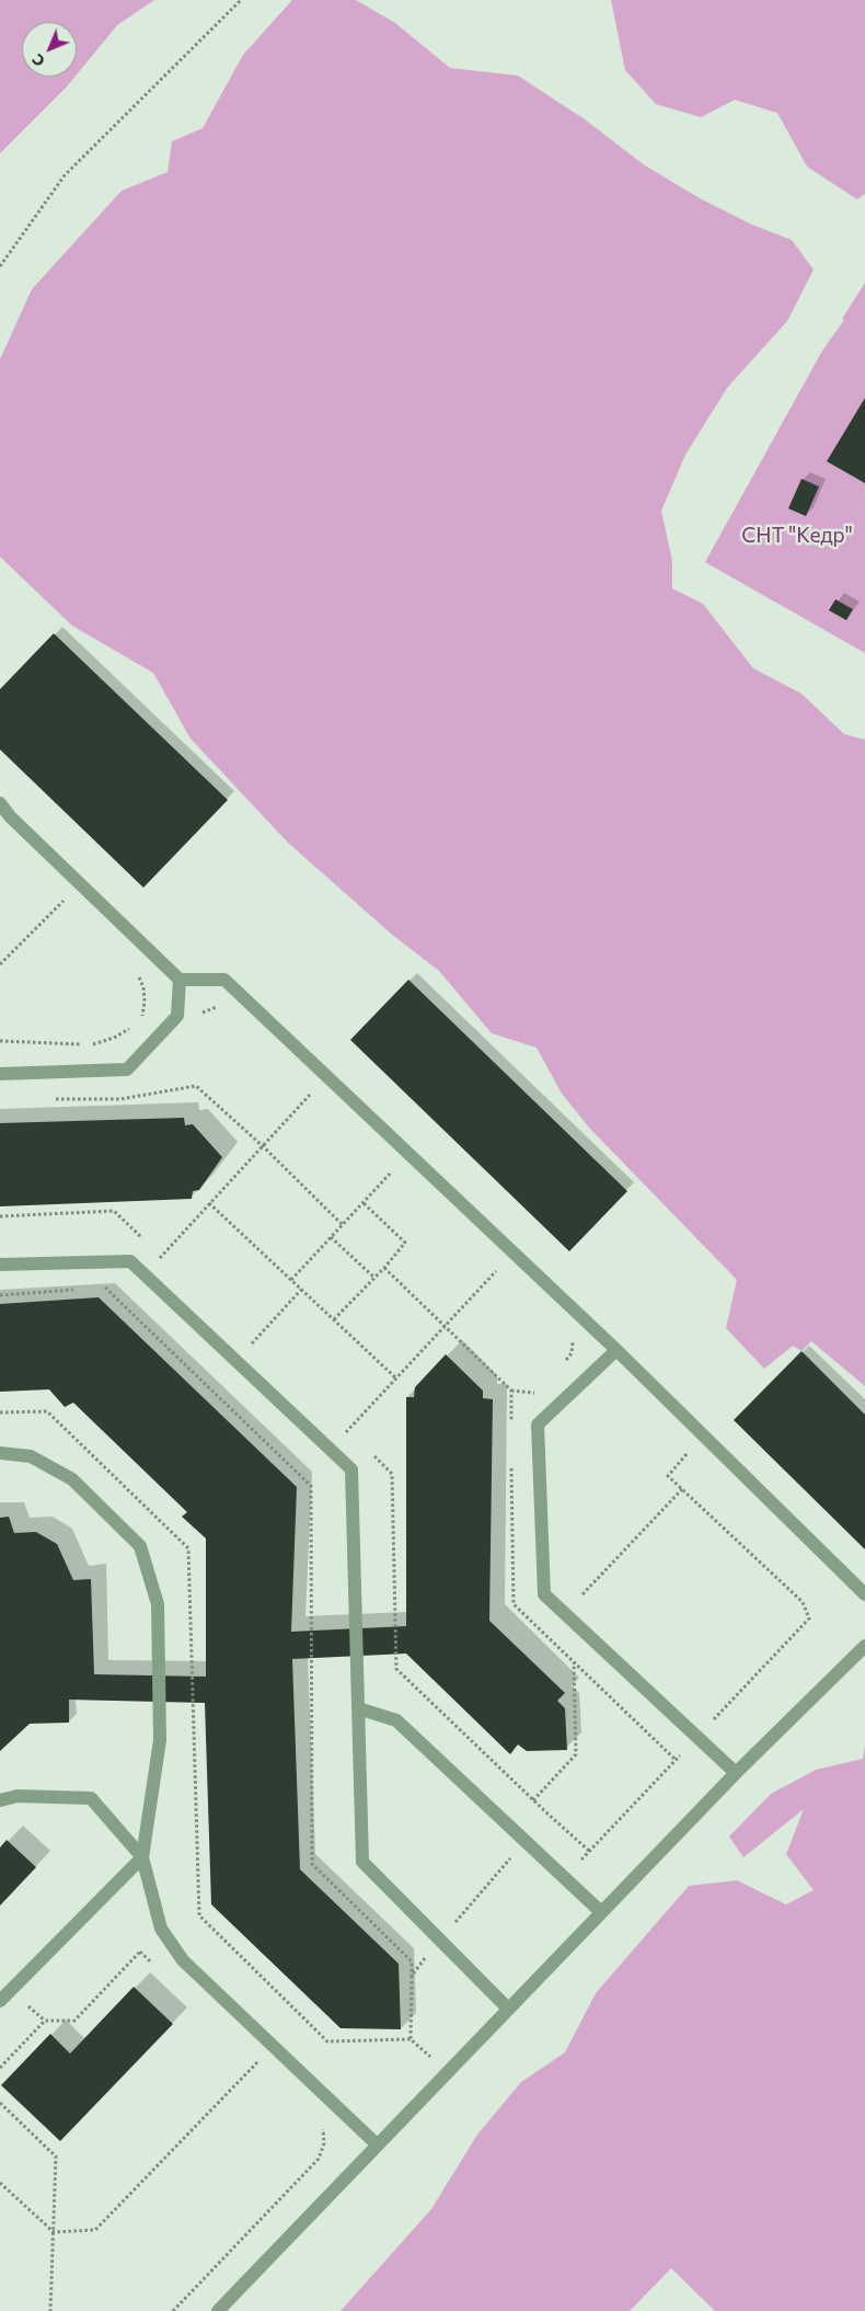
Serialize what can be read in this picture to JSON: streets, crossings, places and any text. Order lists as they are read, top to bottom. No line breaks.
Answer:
{"parks":["СНТ \"Кедр\""],"north":"bottom left"}
